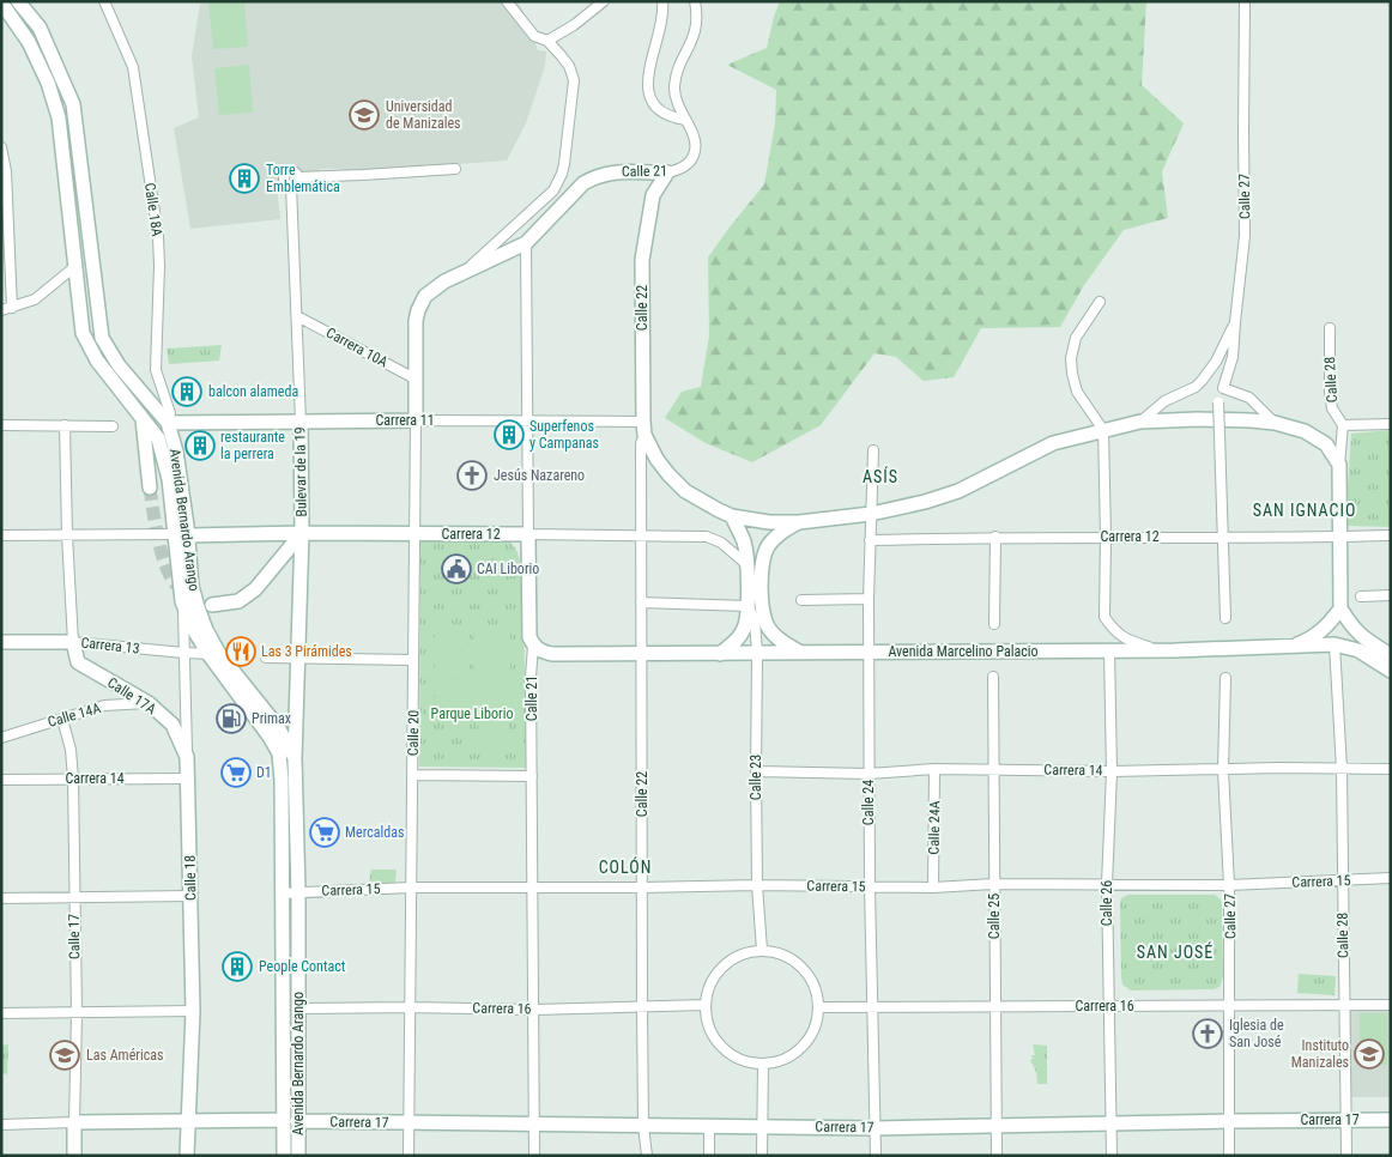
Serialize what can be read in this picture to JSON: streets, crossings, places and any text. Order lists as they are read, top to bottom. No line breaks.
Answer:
{"streets":{"main road":["Calle 21","Calle 22","Carrera 11","Bulevar de la 19","Avenida Bernardo Arango","Carrera 12","Carrera 13","Avenida Marcelino Palacio","Calle 17A","Calle 20","Calle 18","Calle 17","Carrera 17"],"street":["Calle 27","Calle 18A","Carrera 10A","Calle 28","Calle 14A","Carrera 14","Calle 23","Calle 24","Calle 24A","Carrera 15","Calle 26","Calle 25","Carrera 16"]},"crossings":[["Calle 21","Calle 22"],["Calle 21","Carrera 11"],["Calle 21","Carrera 12"],["Calle 21","Avenida Marcelino Palacio"],["Calle 21","Calle 20"],["Calle 21","Carrera 15"],["Calle 21","Carrera 16"],["Calle 21","Carrera 17"],["Calle 27","Carrera 14"],["Calle 27","Carrera 15"],["Calle 27","Carrera 16"],["Calle 27","Carrera 17"],["Calle 18A","Carrera 11"],["Calle 18A","Avenida Bernardo Arango"],["Calle 22","Carrera 11"],["Calle 22","Carrera 12"],["Calle 22","Avenida Marcelino Palacio"],["Calle 22","Carrera 15"],["Calle 22","Carrera 16"],["Calle 22","Carrera 17"],["Carrera 10A","Bulevar de la 19"],["Carrera 10A","Calle 20"],["Calle 28","Avenida Marcelino Palacio"],["Calle 28","Carrera 14"],["Calle 28","Carrera 15"],["Calle 28","Carrera 16"],["Calle 28","Carrera 17"],["Carrera 11","Bulevar de la 19"],["Carrera 11","Avenida Bernardo Arango"],["Carrera 11","Calle 20"],["Bulevar de la 19","Avenida Bernardo Arango"],["Bulevar de la 19","Carrera 12"],["Avenida Bernardo Arango","Carrera 12"],["Avenida Bernardo Arango","Carrera 13"],["Avenida Bernardo Arango","Calle 18"],["Avenida Bernardo Arango","Carrera 15"],["Avenida Bernardo Arango","Carrera 16"],["Avenida Bernardo Arango","Carrera 17"],["Carrera 12","Calle 20"],["Carrera 12","Calle 24"],["Carrera 13","Calle 17A"],["Carrera 13","Calle 18"],["Avenida Marcelino Palacio","Calle 23"],["Avenida Marcelino Palacio","Calle 24"],["Avenida Marcelino Palacio","Calle 26"],["Calle 17A","Calle 14A"],["Calle 17A","Calle 18"],["Calle 14A","Calle 17"],["Calle 20","Carrera 15"],["Calle 20","Carrera 16"],["Calle 20","Carrera 17"],["Carrera 14","Calle 23"],["Carrera 14","Calle 24"],["Carrera 14","Calle 24A"],["Carrera 14","Calle 18"],["Carrera 14","Calle 26"],["Carrera 14","Calle 25"],["Carrera 14","Calle 17"],["Calle 23","Carrera 15"],["Calle 23","Carrera 16"],["Calle 24","Carrera 15"],["Calle 24","Carrera 16"],["Calle 24","Carrera 17"],["Calle 24A","Carrera 15"],["Carrera 15","Calle 26"],["Carrera 15","Calle 25"],["Calle 26","Carrera 16"],["Calle 26","Carrera 17"],["Calle 25","Carrera 16"],["Calle 25","Carrera 17"]],"districts":["ASÍS","SAN IGNACIO","COLÓN","SAN JOSÉ"],"parks":["Parque Liborio"],"places":{"school or university":["Universidad de Manizales","Instituto Manizales","Las Américas"],"building":["Torre Emblemática","balcon alameda","Superfenos y Campanas","restaurante la perrera","People Contact"],"church":["Jesús Nazareno","Iglesia de San José"],"public building":["CAI Liborio"],"restaurant":["Las 3 Pirámides"],"fuel station":["Primax"],"supermarket":["D1","Mercaldas"]}}
